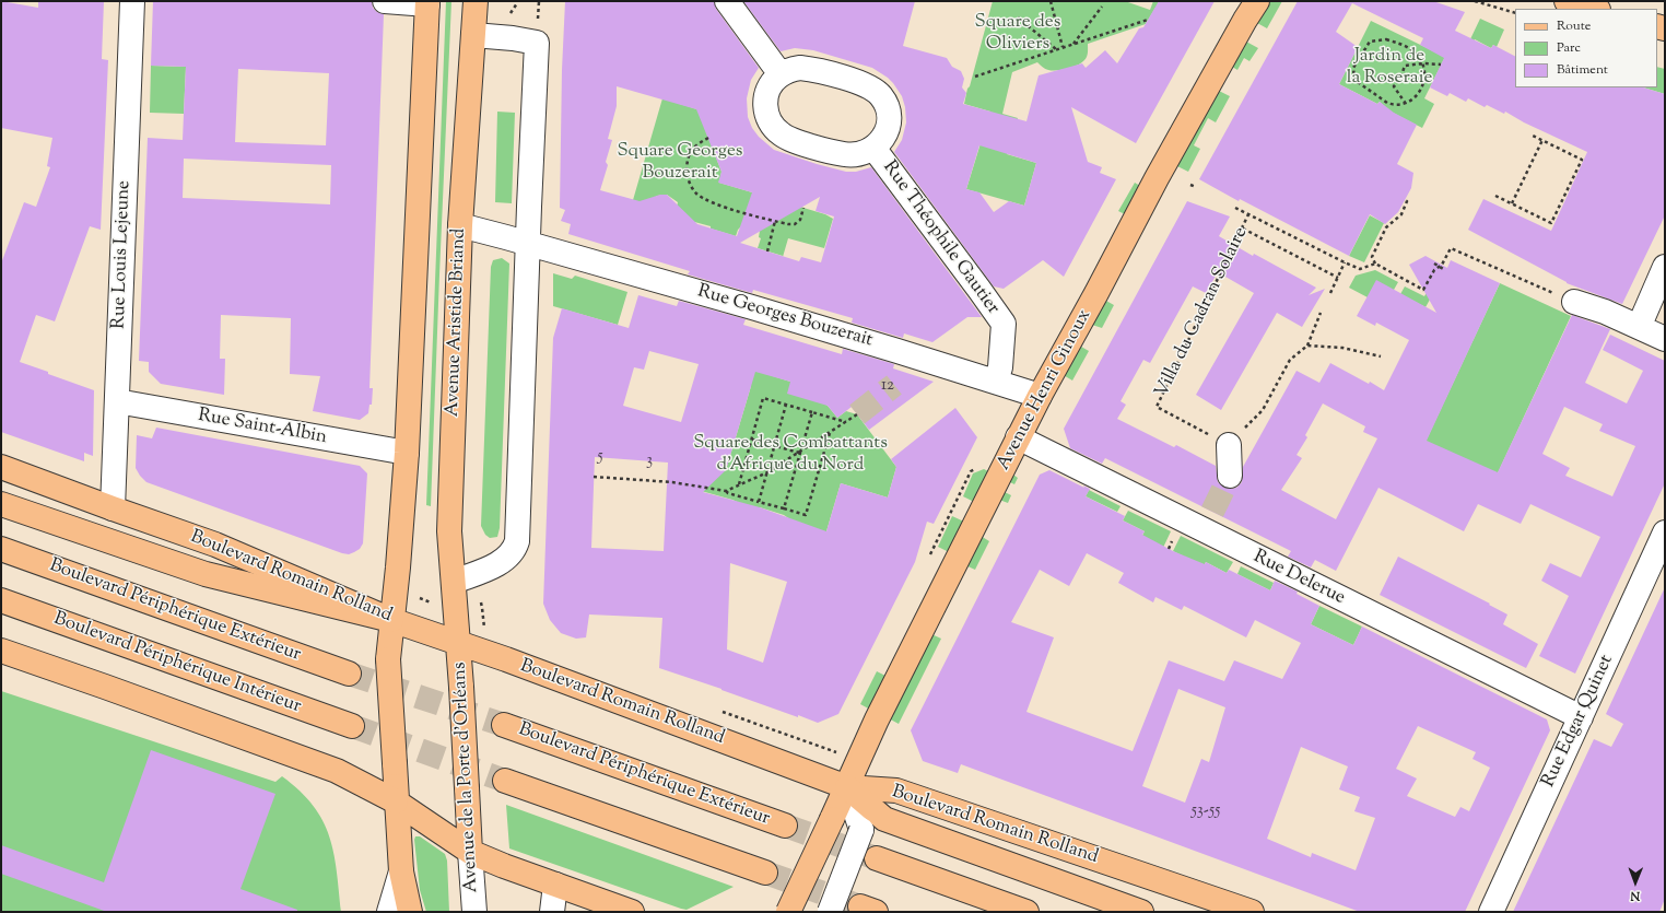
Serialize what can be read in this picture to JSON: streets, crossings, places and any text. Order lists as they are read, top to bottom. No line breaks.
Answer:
{"streets":{"main road":["Avenue Aristide Briand","Avenue Henri Ginoux","Boulevard Romain Rolland","Boulevard Périphérique Extérieur","Boulevard Périphérique Intérieur","Avenue de la Porte d'Orléans"],"street":["Rue Théophile Gautier","Rue Louis Lejeune","Rue Georges Bouzerait","Rue Saint-Albin","Rue Delerue","Rue Edgar Quinet"],"path":["Villa du Cadran Solaire"]},"crossings":[["Rue Théophile Gautier","Rue Georges Bouzerait"],["Rue Louis Lejeune","Rue Saint-Albin"],["Rue Louis Lejeune","Boulevard Romain Rolland"],["Rue Georges Bouzerait","Avenue Aristide Briand"],["Rue Georges Bouzerait","Avenue Henri Ginoux"],["Avenue Aristide Briand","Boulevard Romain Rolland"],["Avenue Aristide Briand","Avenue de la Porte d'Orléans"],["Avenue Henri Ginoux","Boulevard Romain Rolland"],["Avenue Henri Ginoux","Rue Delerue"],["Boulevard Romain Rolland","Avenue de la Porte d'Orléans"],["Rue Delerue","Rue Edgar Quinet"]],"parks":["Square des Oliviers","Jardin de la Roseraie","Square Georges Bouzerait","Square des Combattants d'Afrique du Nord"],"house_numbers":["12","5","3","53-55"],"legend":["Route","Parc","Bâtiment"],"north":"bottom"}
